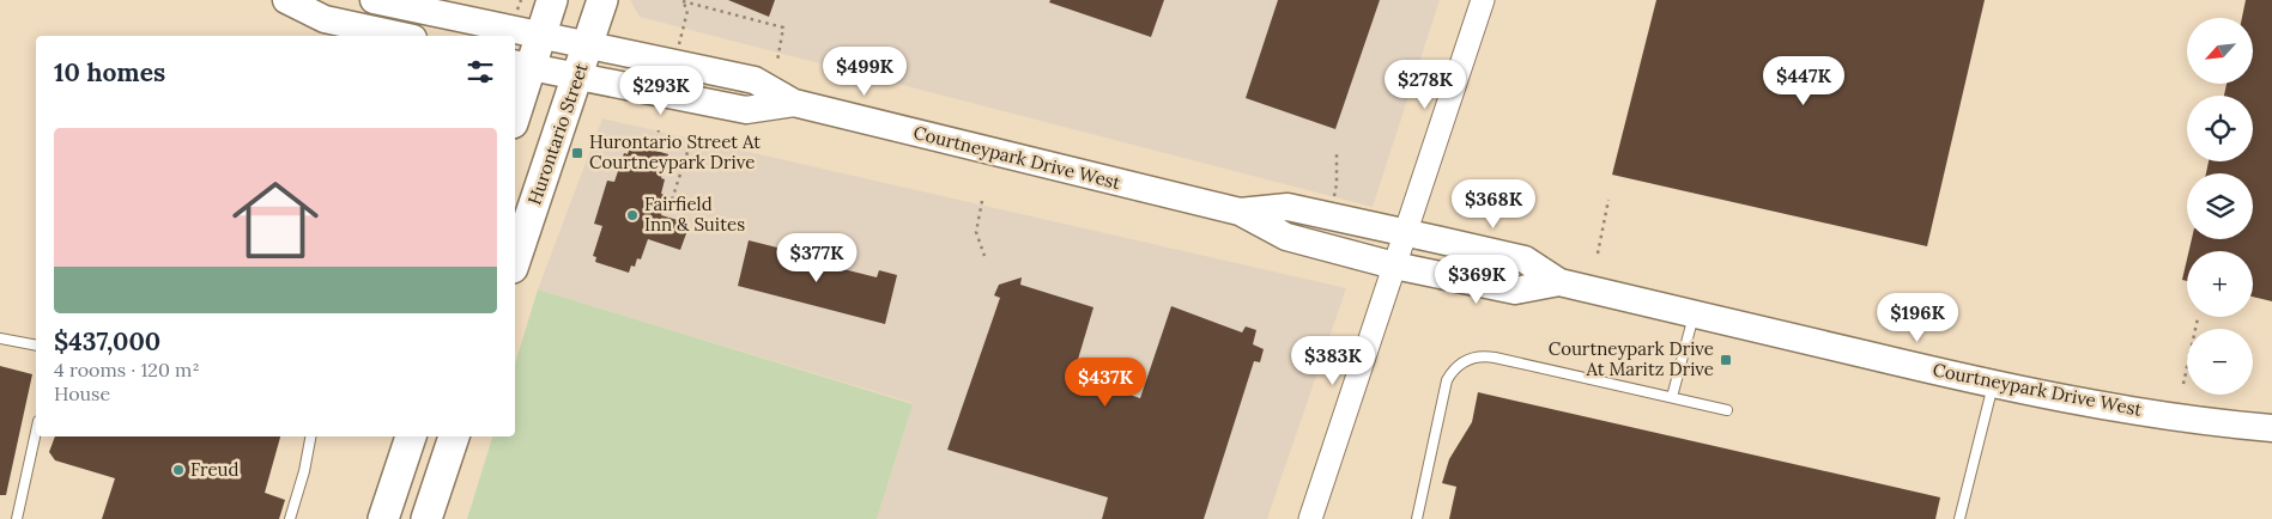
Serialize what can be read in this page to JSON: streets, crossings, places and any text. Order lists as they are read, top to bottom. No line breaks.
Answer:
{"streets":{"main road":["Hurontario Street","Courtneypark Drive West"]},"crossings":[["Hurontario Street","Courtneypark Drive West"]],"places":{"transit":["Hurontario Street At Courtneypark Drive","Courtneypark Drive At Maritz Drive"],"other":["Fairfield Inn & Suites","Freud"]},"north":"bottom left","page":{"map_buttons":["+","−"],"heading":"10 homes","price":["$499K","$447K","$278K","$293K","$368K","$377K","$369K","$196K","$383K","$437K"],"list":[{"name":"$437,000","note":"4 rooms · 120 m² · House"}]}}
